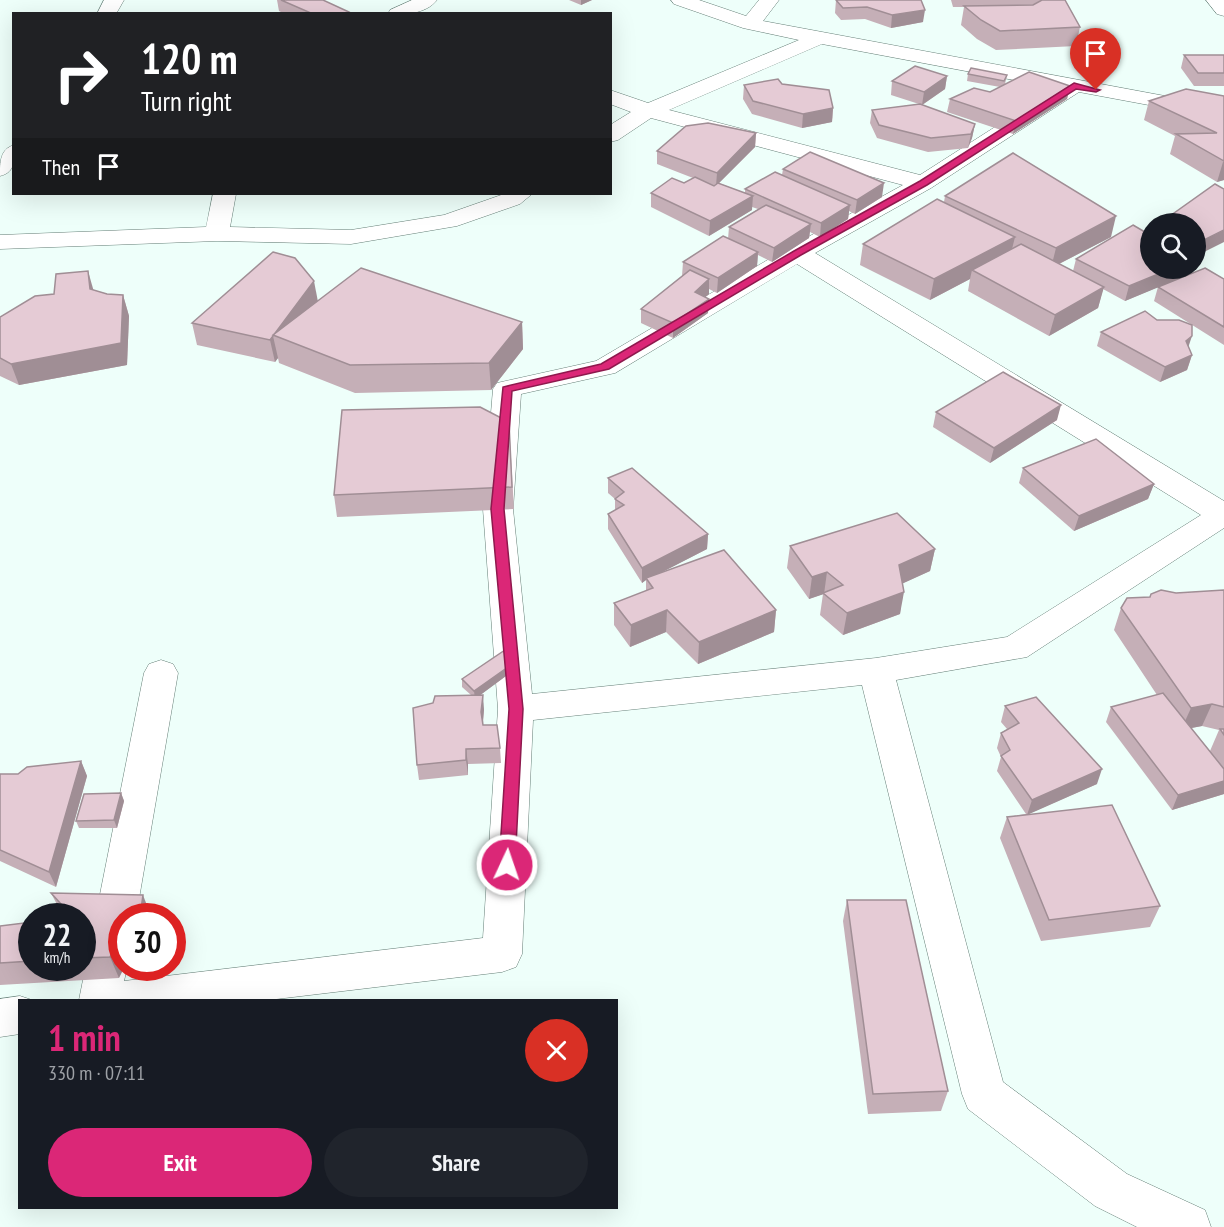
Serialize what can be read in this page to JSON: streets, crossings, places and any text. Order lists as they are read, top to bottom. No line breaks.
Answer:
{"page":{"turn":["120 m","Turn right"],"then":"Then","speed":"22 km/h","limit":"30","heading":["1 min","330 m · 07:11"],"buttons":["Exit","Share"]}}
